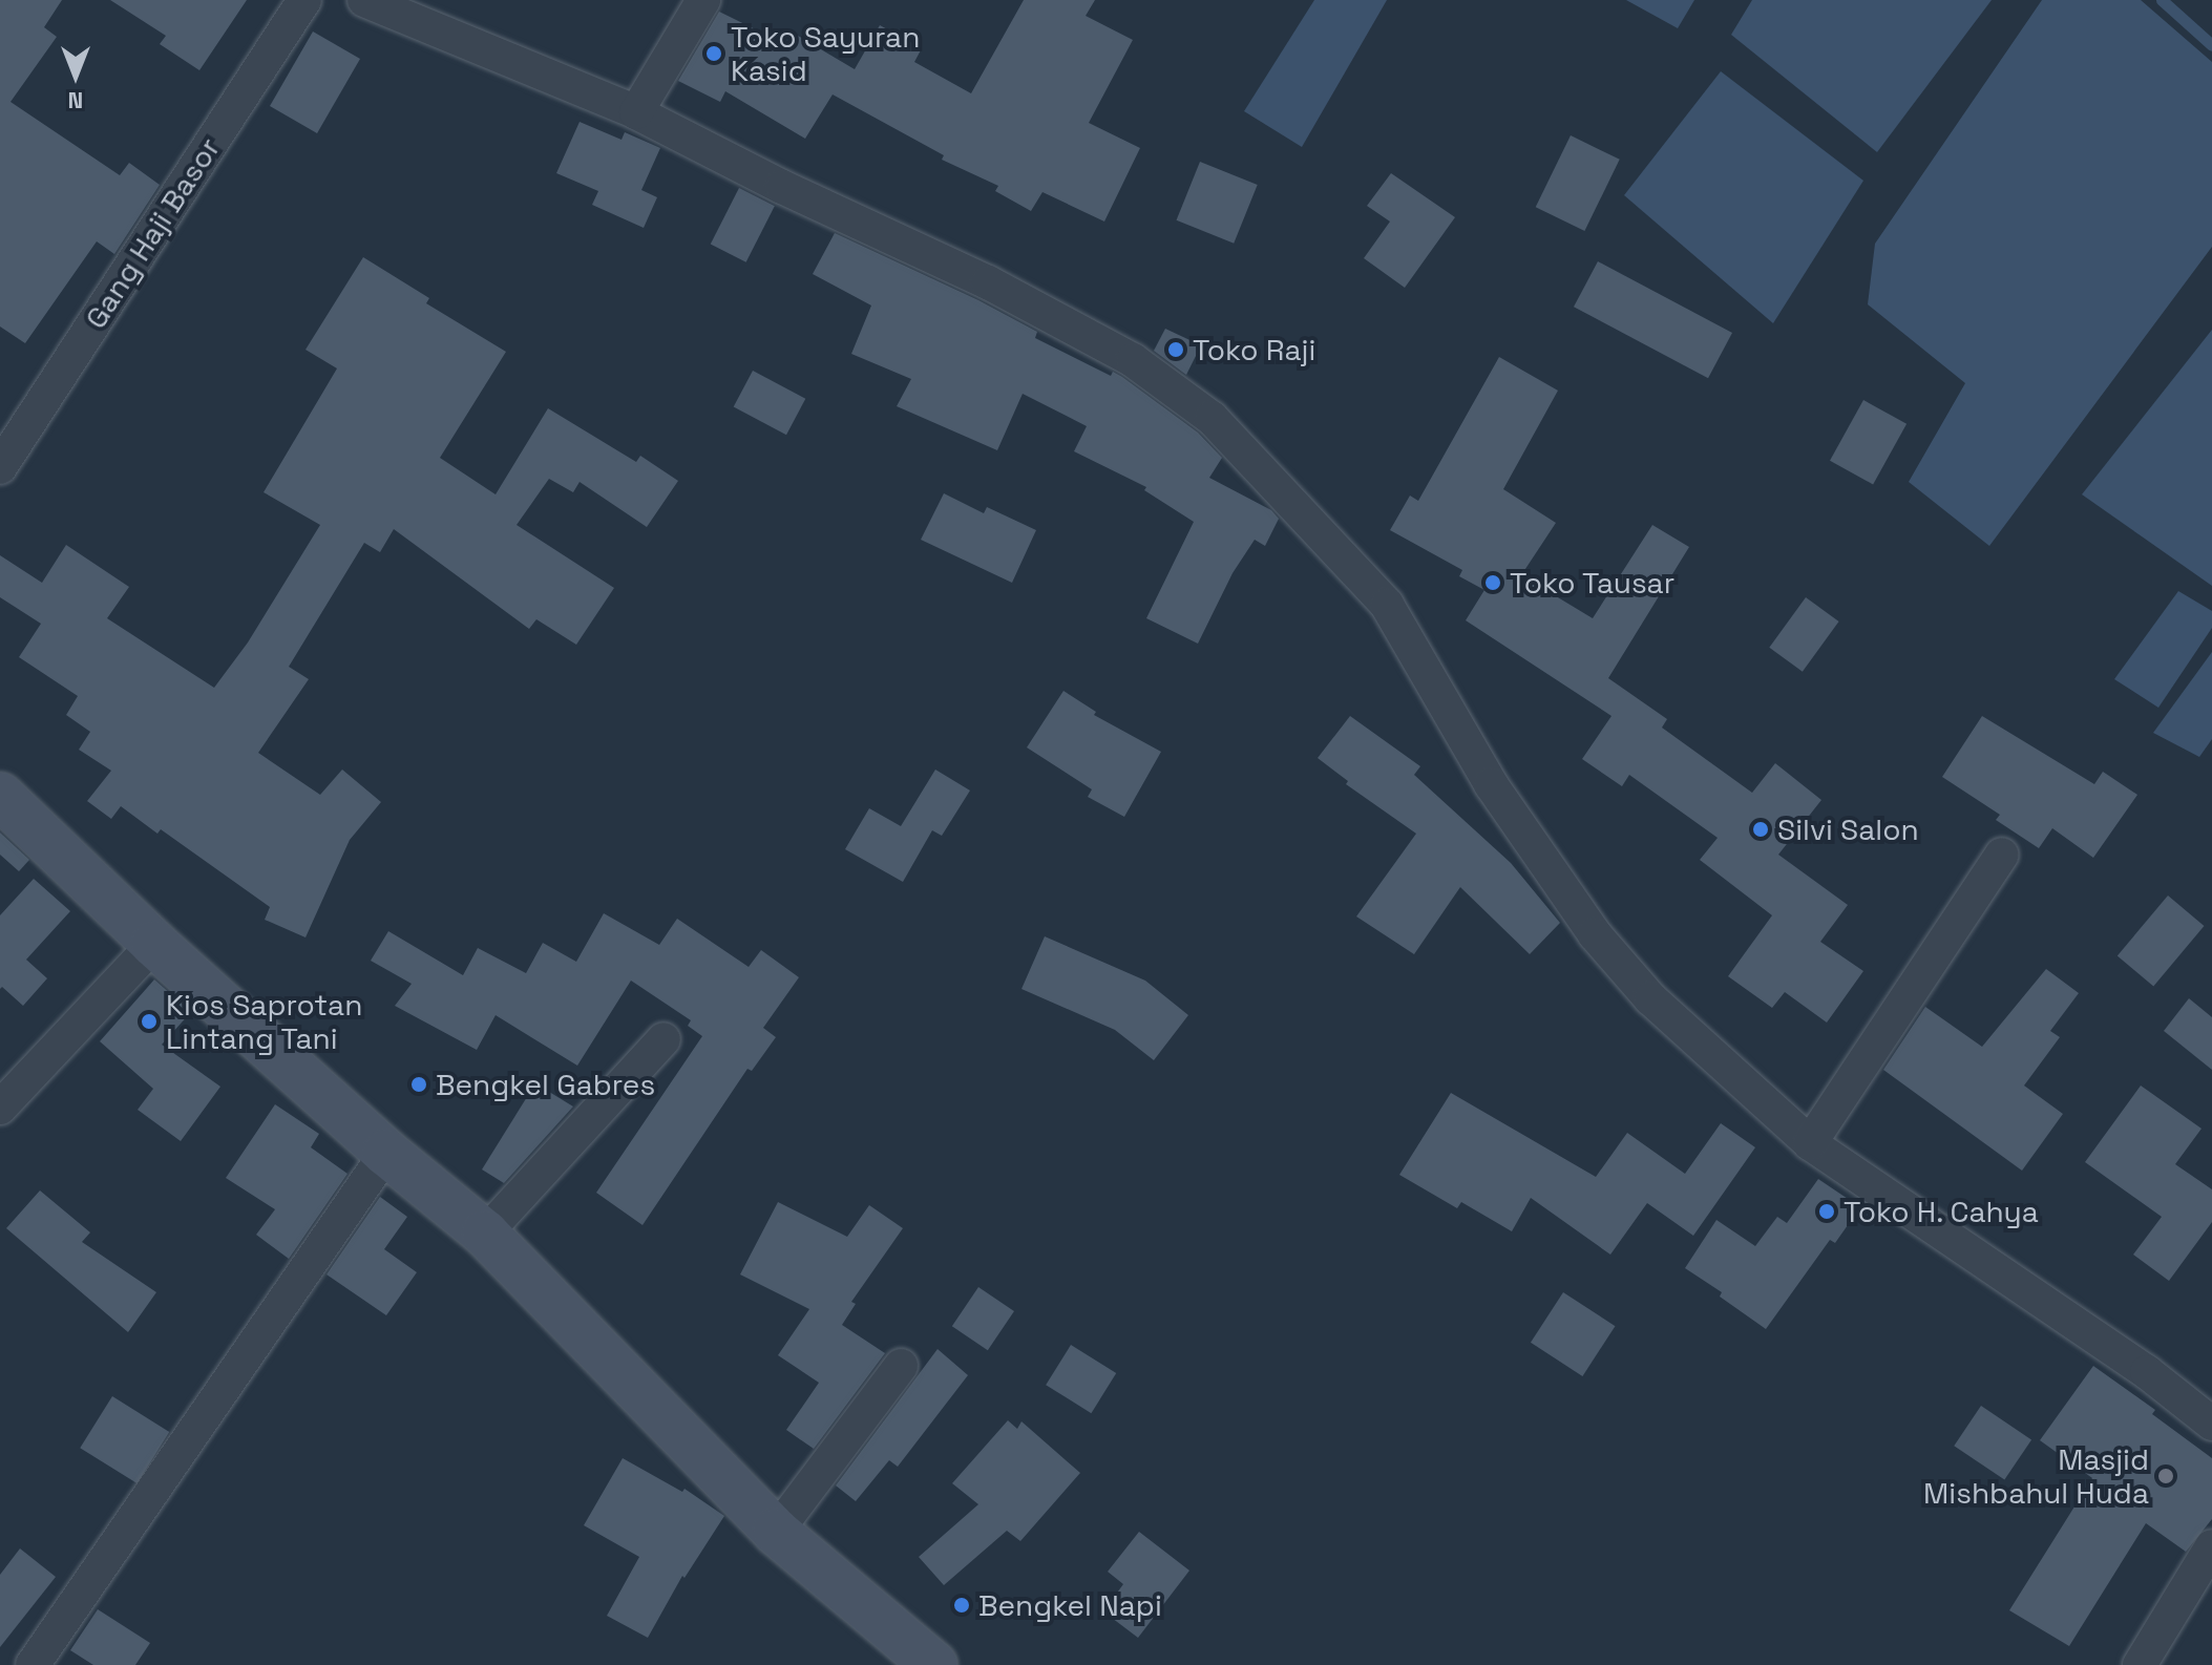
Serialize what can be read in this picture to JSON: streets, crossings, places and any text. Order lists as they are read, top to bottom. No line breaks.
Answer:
{"streets":{"street":["Gang Haji Basor"]},"places":["Toko Sayuran Kasid","Toko Raji","Toko Tausar","Silvi Salon","Kios Saprotan Lintang Tani","Bengkel Gabres","Toko H. Cahya","Masjid Mishbahul Huda","Bengkel Napi"],"north":"bottom"}
